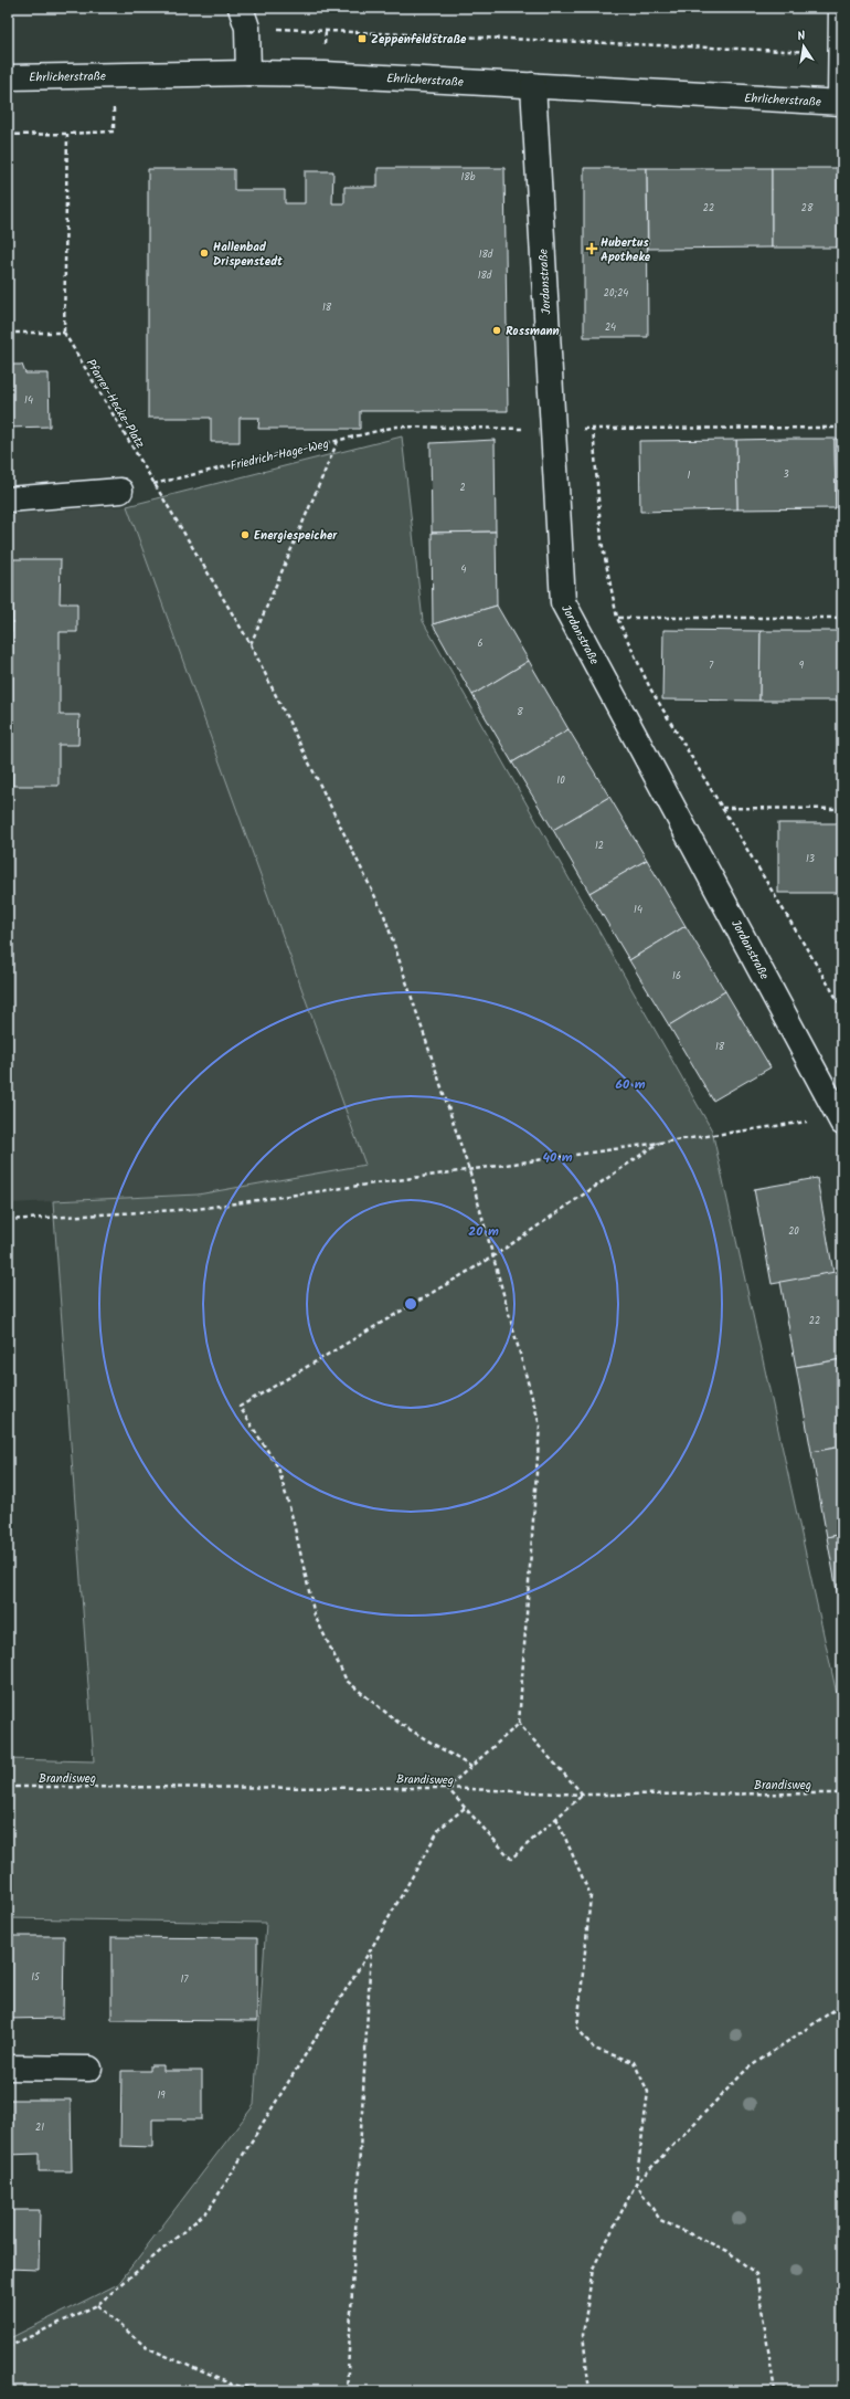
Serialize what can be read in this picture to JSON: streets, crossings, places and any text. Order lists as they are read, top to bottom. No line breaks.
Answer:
{"streets":{"street":["Ehrlicherstraße","Jordanstraße"],"path":["Pfarrer-Hecke-Platz","Friedrich-Hage-Weg","Brandisweg"]},"crossings":[["Ehrlicherstraße","Jordanstraße"],["Jordanstraße","Friedrich-Hage-Weg"],["Pfarrer-Hecke-Platz","Friedrich-Hage-Weg"]],"places":{"transit":["Zeppenfeldstraße"],"health":["Hubertus Apotheke"],"other":["Hallenbad Drispenstedt","Rossmann","Energiespeicher"]},"house_numbers":["18b","22","28","18d","18d","20;24","18","24","14","3","1","2","4","6","7","9","8","10","12","13","14","16","18","20","22","15","17","19","21"],"north":"top","rings":["60 m","40 m","20 m"]}
